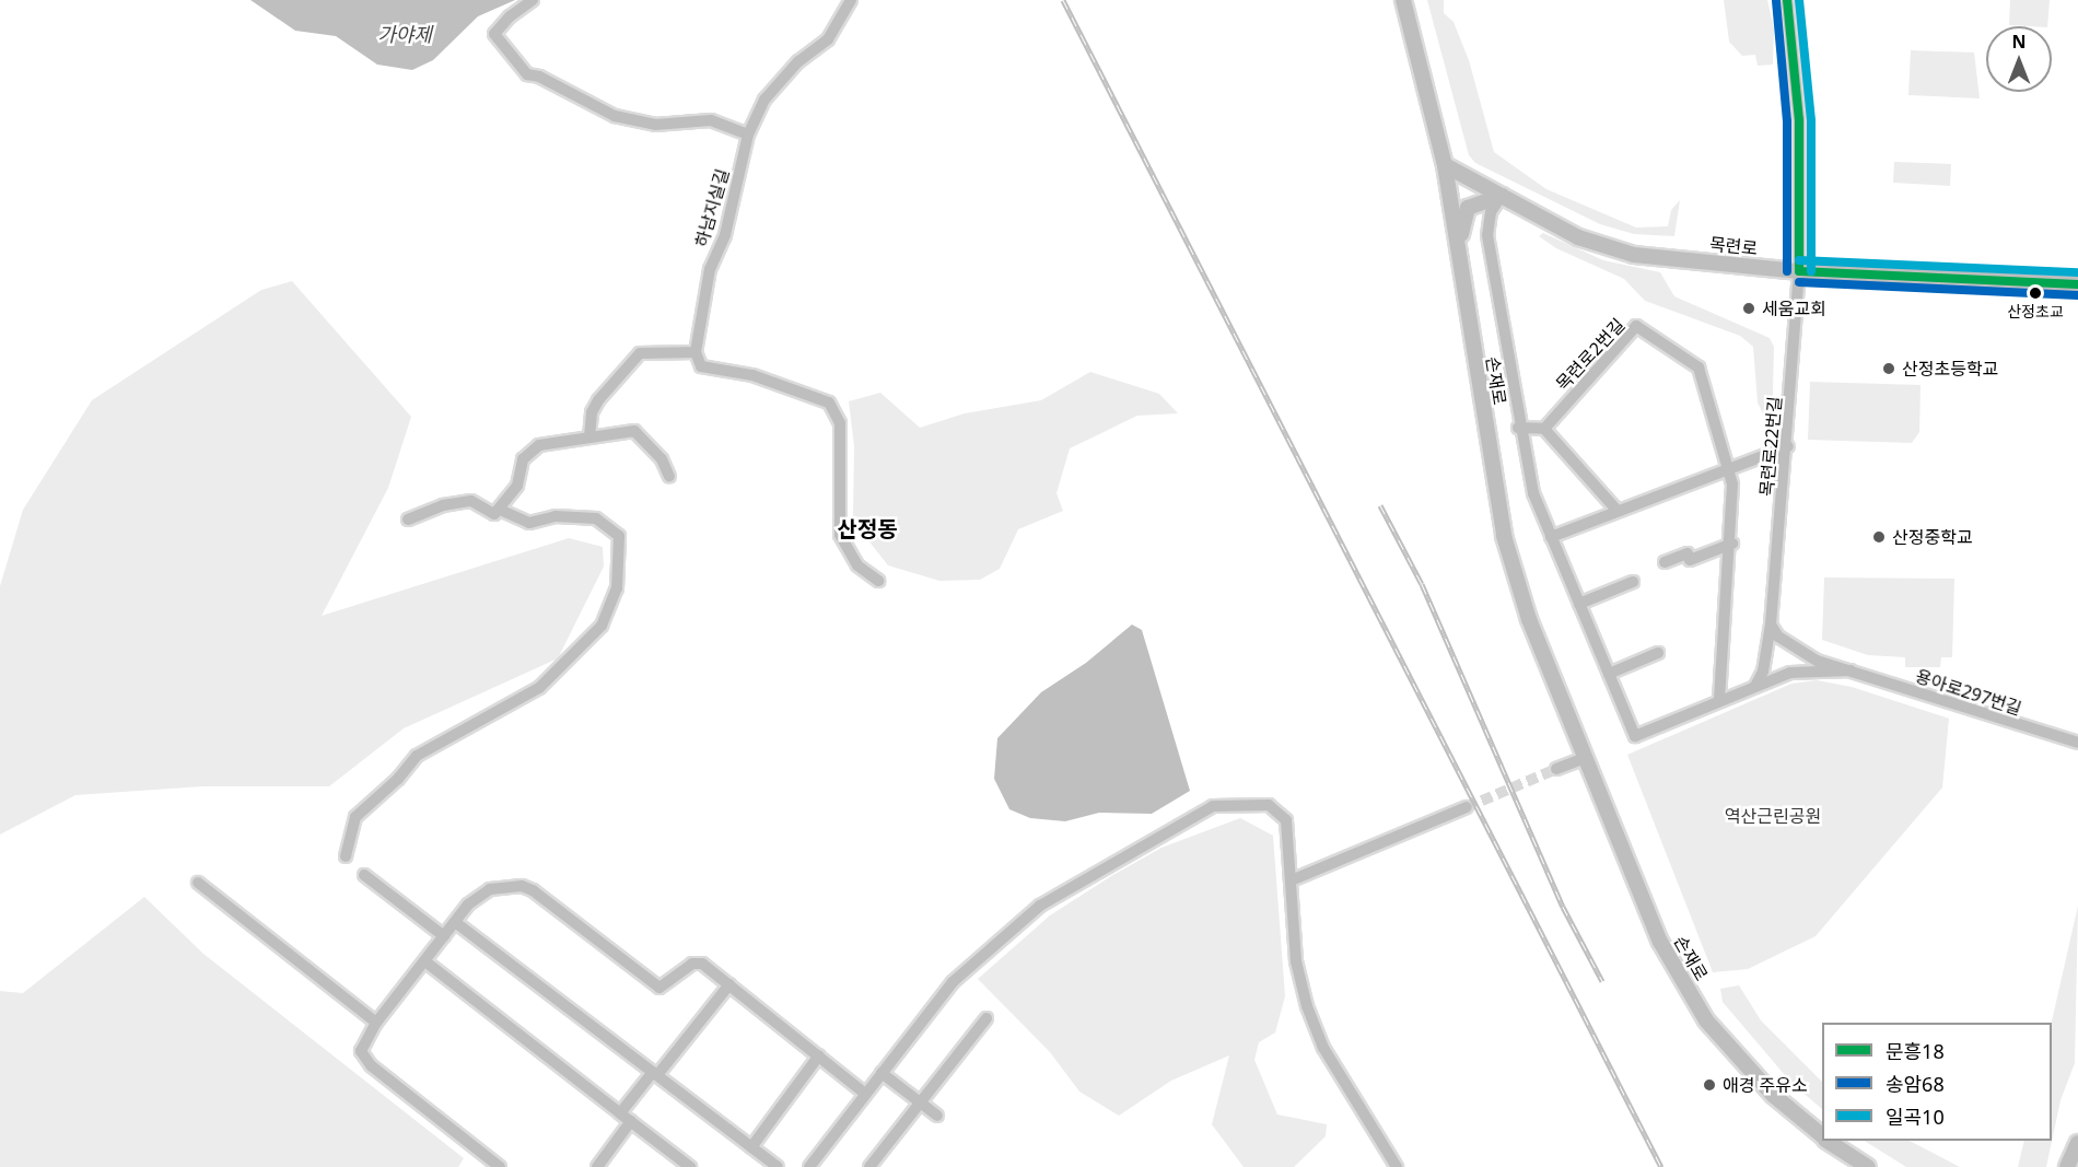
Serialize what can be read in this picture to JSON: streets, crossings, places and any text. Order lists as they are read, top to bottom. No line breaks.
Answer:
{"streets":{"main road":["목련로","손재로"],"street":["하남지실길","목련로2번길","목련로22번길","용아로297번길"]},"crossings":[["목련로","손재로"],["목련로","목련로22번길"],["목련로22번길","용아로297번길"]],"districts":["산정동"],"water":["가야제"],"parks":["역산근린공원"],"places":["산정초교","세움교회","산정초등학교","산정중학교","애경 주유소"],"lines":["transit line 문흥18","transit line 일곡10","transit line 송암68"],"legend":["문흥18","송암68","일곡10"],"north":"top"}
